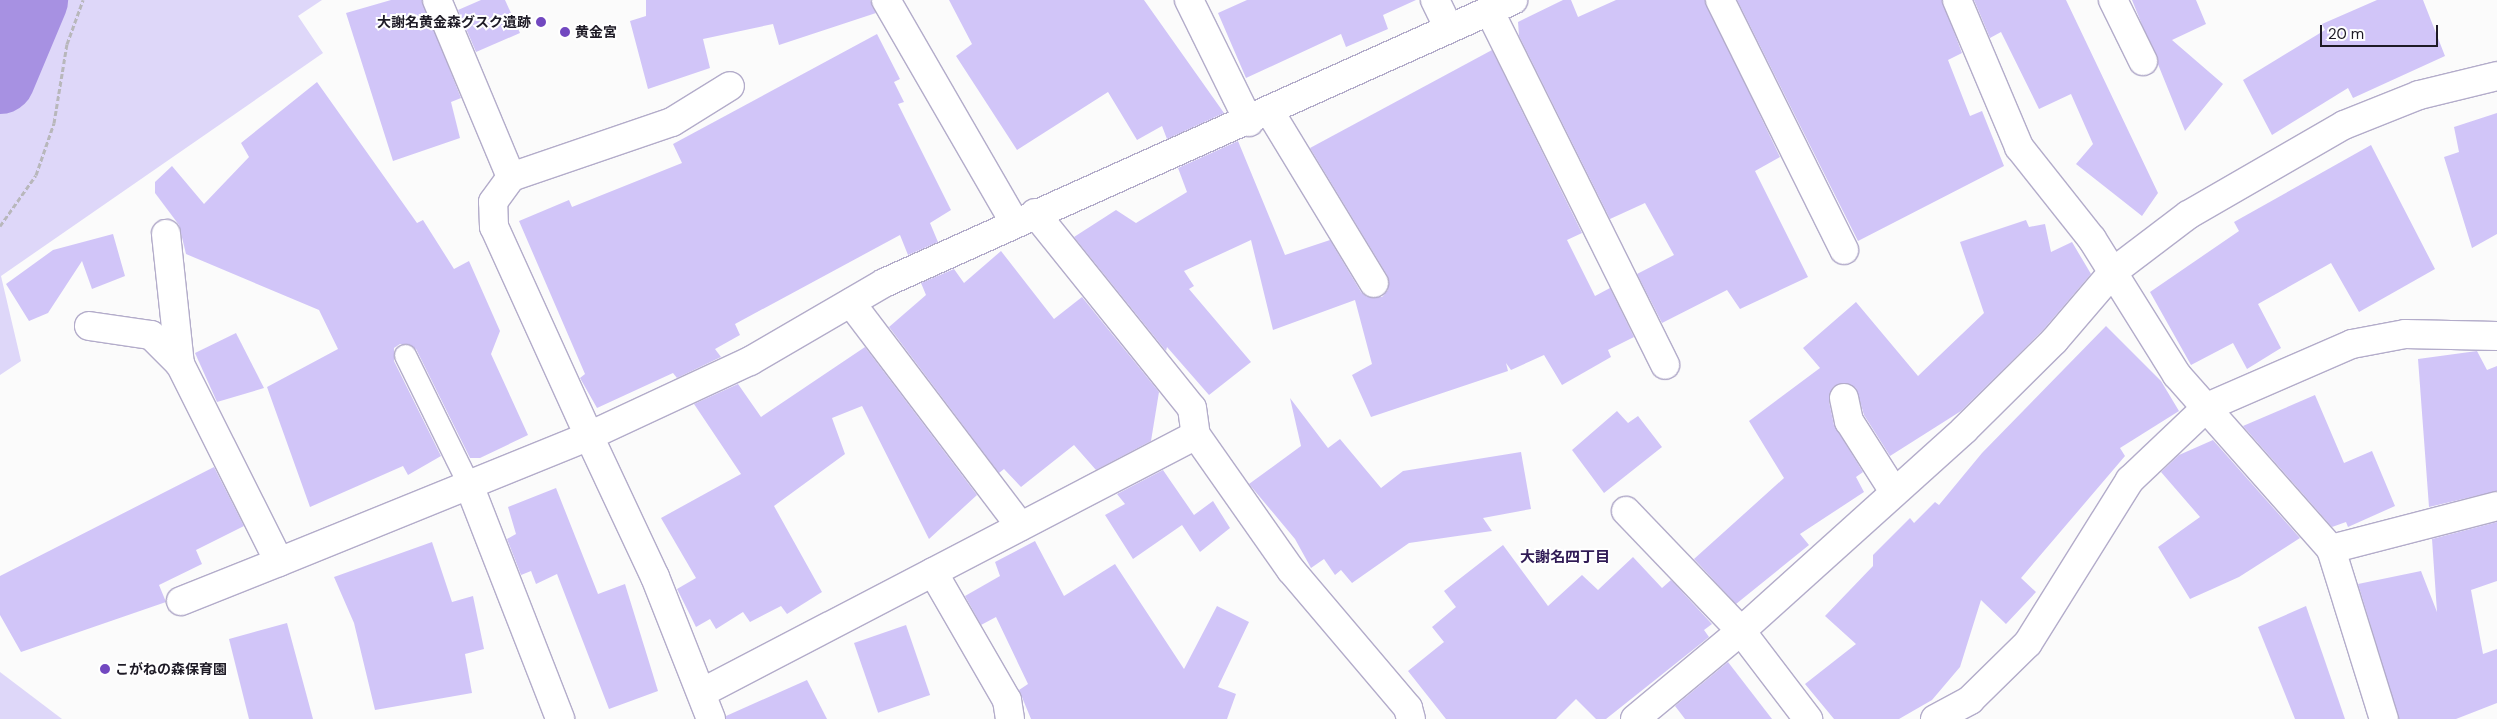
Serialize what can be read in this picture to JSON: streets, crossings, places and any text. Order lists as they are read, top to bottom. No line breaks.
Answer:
{"districts":["大謝名四丁目"],"places":["大謝名黄金森グスク遺跡","黄金宮","こがねの森保育園"],"scale_bar":"20 m"}
